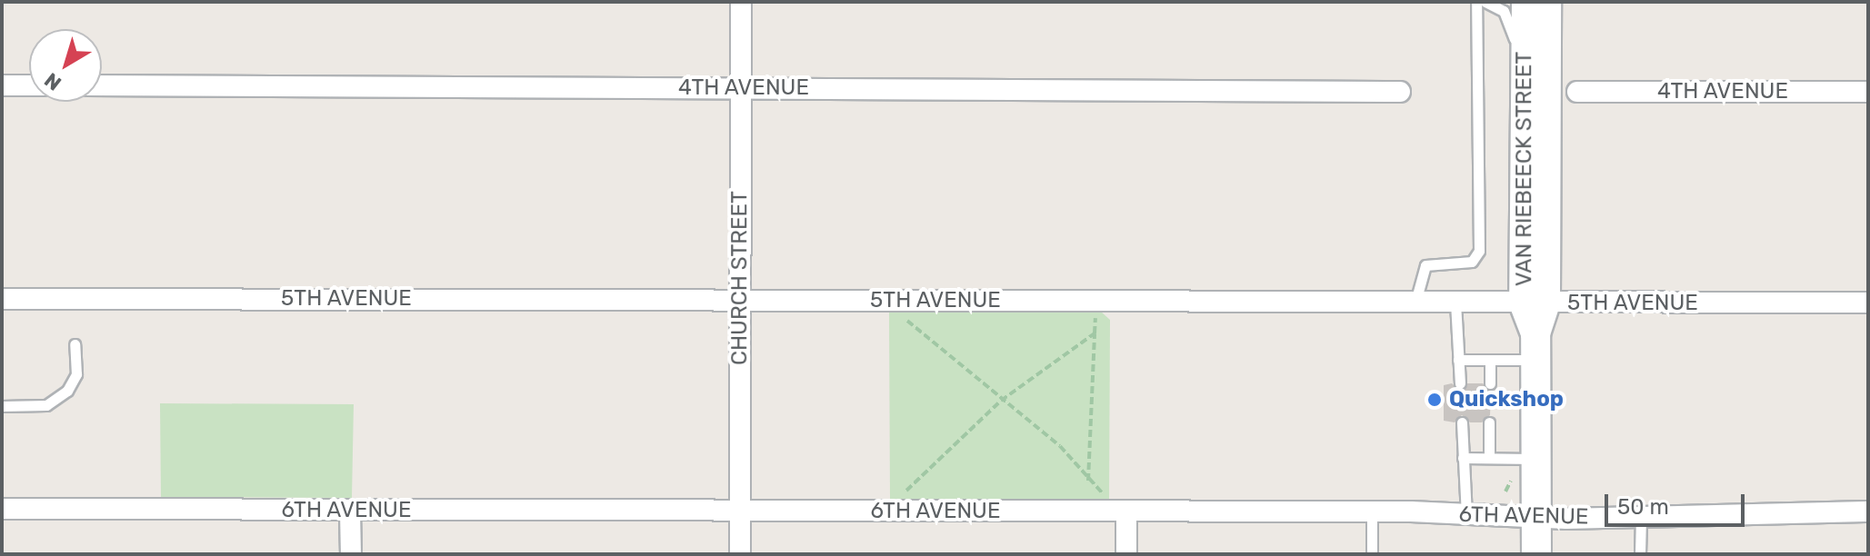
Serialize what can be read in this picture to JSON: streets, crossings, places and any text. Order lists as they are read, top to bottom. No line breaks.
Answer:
{"streets":{"main road":["VAN RIEBEECK STREET"],"street":["4TH AVENUE","CHURCH STREET","5TH AVENUE","6TH AVENUE"]},"crossings":[["4TH AVENUE","CHURCH STREET"],["VAN RIEBEECK STREET","5TH AVENUE"],["VAN RIEBEECK STREET","6TH AVENUE"],["CHURCH STREET","5TH AVENUE"],["CHURCH STREET","6TH AVENUE"]],"places":["Quickshop"],"scale_bar":"50 m","north":"bottom left"}
